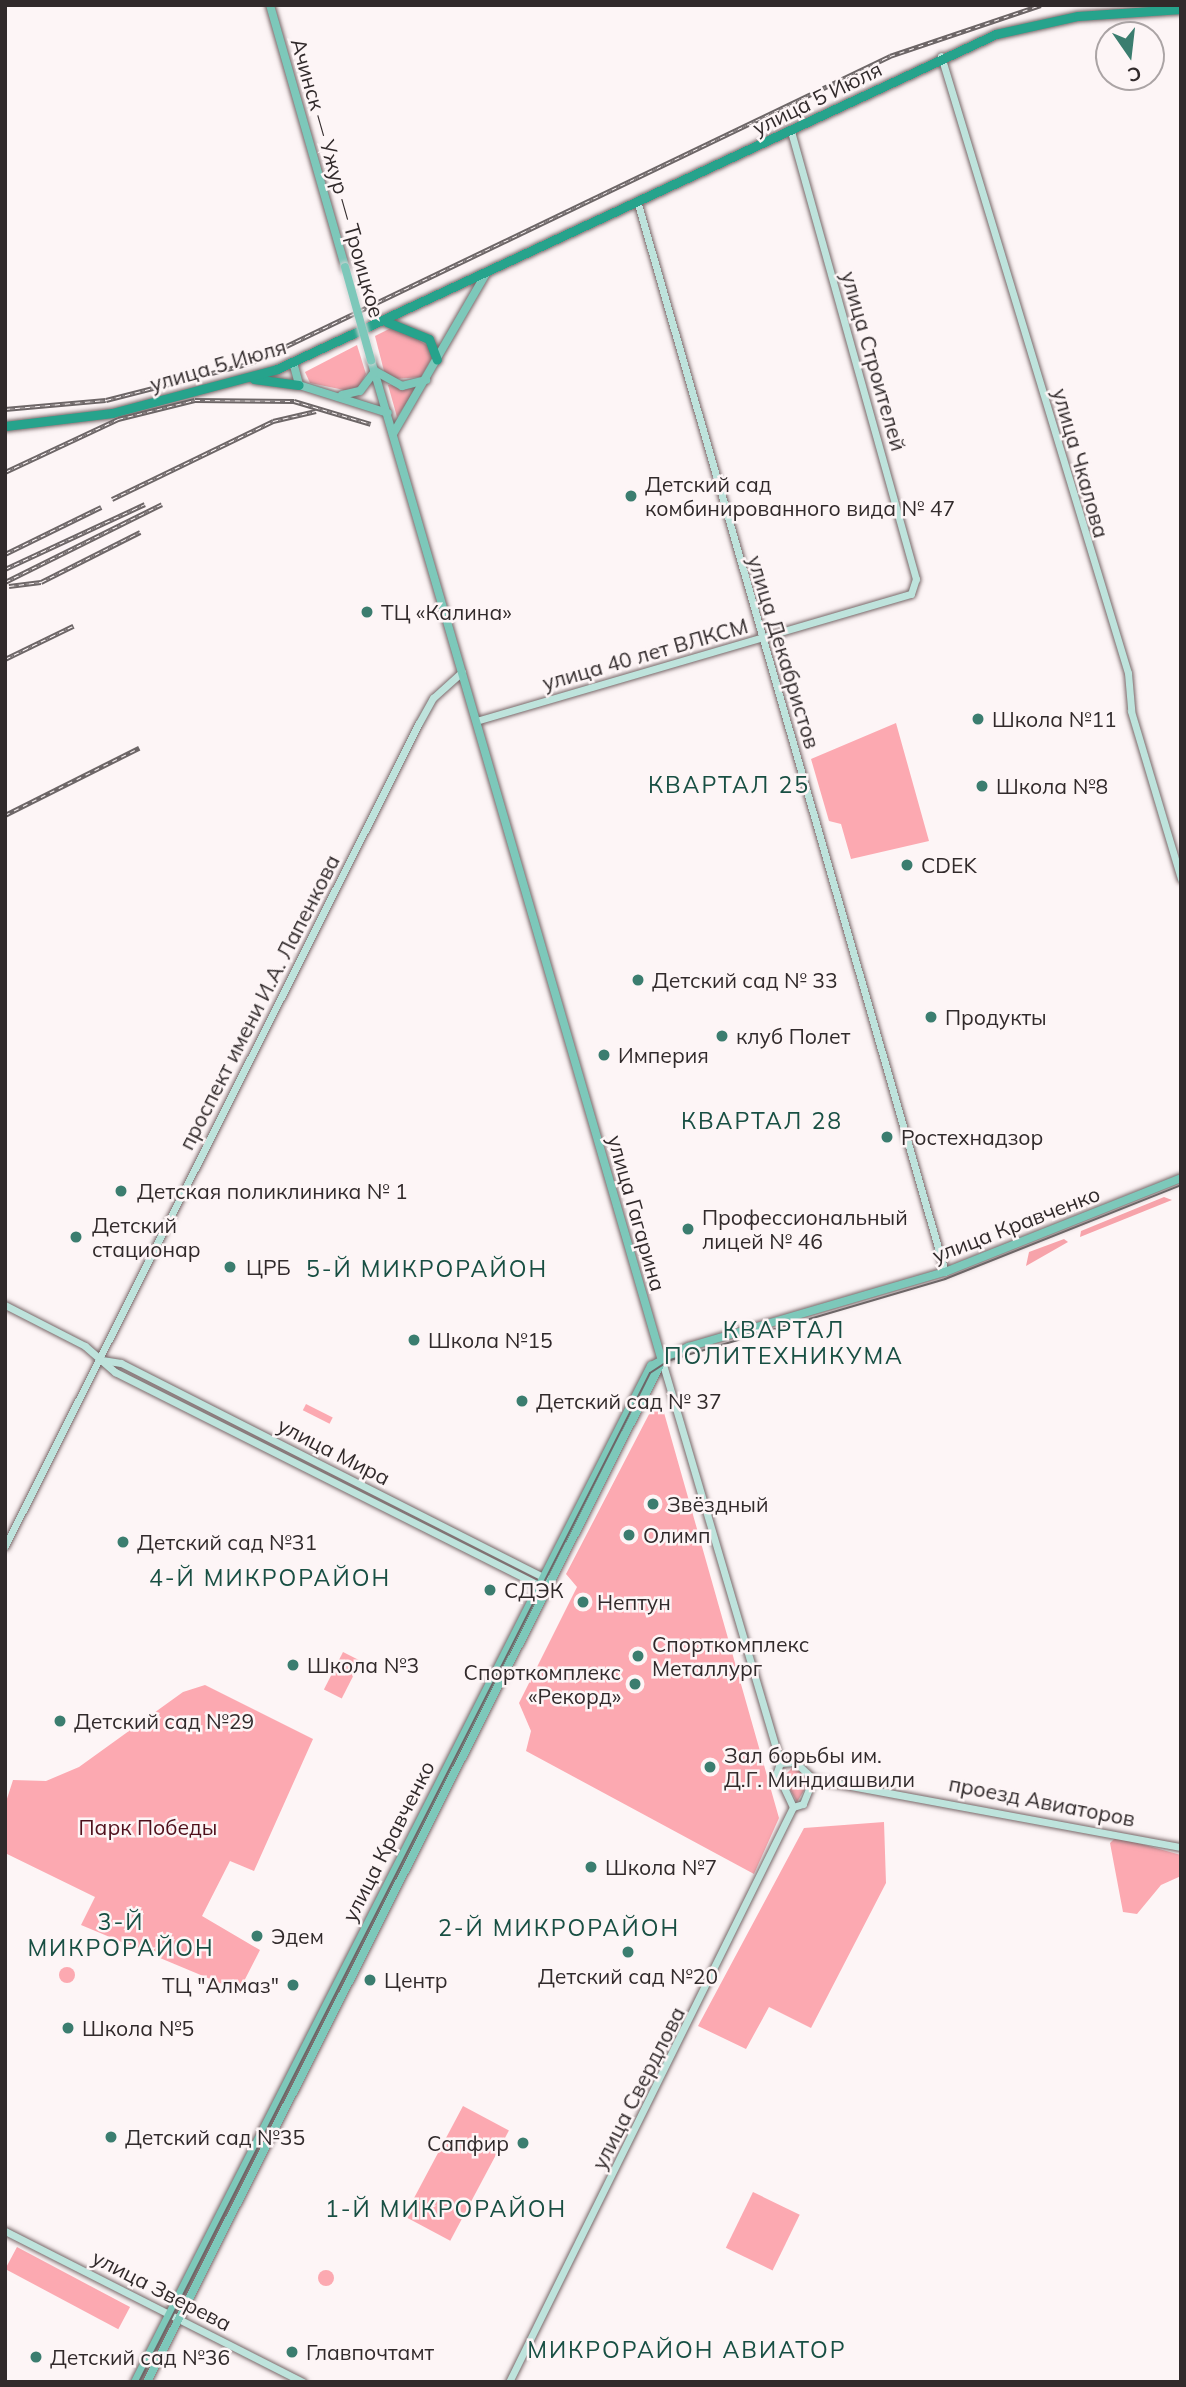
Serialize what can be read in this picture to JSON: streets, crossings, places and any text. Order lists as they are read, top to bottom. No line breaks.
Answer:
{"streets":{"highway":["улица 5 Июля"],"main road":["Ачинск — Ужур — Троицкое","улица Строителей","улица Чкалова","улица Декабристов","улица 40 лет ВЛКСМ","проспект имени И.А. Лапенкова","улица Гагарина","улица Кравченко","улица Мира","проезд Авиаторов","улица Свердлова","улица Зверева"]},"crossings":[["улица 5 Июля","улица Строителей"],["улица 5 Июля","улица Чкалова"],["улица 5 Июля","улица Декабристов"],["Ачинск — Ужур — Троицкое","улица Гагарина"],["улица Строителей","улица 40 лет ВЛКСМ"],["улица Декабристов","улица 40 лет ВЛКСМ"],["улица Декабристов","улица Кравченко"],["улица 40 лет ВЛКСМ","улица Гагарина"],["проспект имени И.А. Лапенкова","улица Гагарина"],["проспект имени И.А. Лапенкова","улица Мира"],["улица Гагарина","улица Кравченко"],["улица Гагарина","проезд Авиаторов"],["улица Гагарина","улица Свердлова"],["улица Кравченко","улица Мира"],["улица Кравченко","улица Зверева"],["проезд Авиаторов","улица Свердлова"]],"districts":["КВАРТАЛ 25","КВАРТАЛ 28","5-Й МИКРОРАЙОН","КВАРТАЛ ПОЛИТЕХНИКУМА","4-Й МИКРОРАЙОН","3-Й МИКРОРАЙОН","2-Й МИКРОРАЙОН","1-Й МИКРОРАЙОН","МИКРОРАЙОН АВИАТОР"],"parks":["Парк Победы"],"places":["Детский сад комбинированного вида № 47","ТЦ «Калина»","Школа №11","Школа №8","CDEK","Детский сад № 33","Продукты","клуб Полет","Империя","Ростехнадзор","Детская поликлиника № 1","Профессиональный лицей № 46","Детский стационар","ЦРБ","Школа №15","Детский сад № 37","Звёздный","Олимп","Детский сад №31","СДЭК","Нептун","Спорткомплекс Металлург","Школа №3","Спорткомплекс «Рекорд»","Детский сад №29","Зал борьбы им. Д.Г. Миндиашвили","Школа №7","Эдем","Детский сад №20","Центр","ТЦ \"Алмаз\"","Школа №5","Детский сад №35","Сапфир","Главпочтамт","Детский сад №36"],"north":"bottom"}
